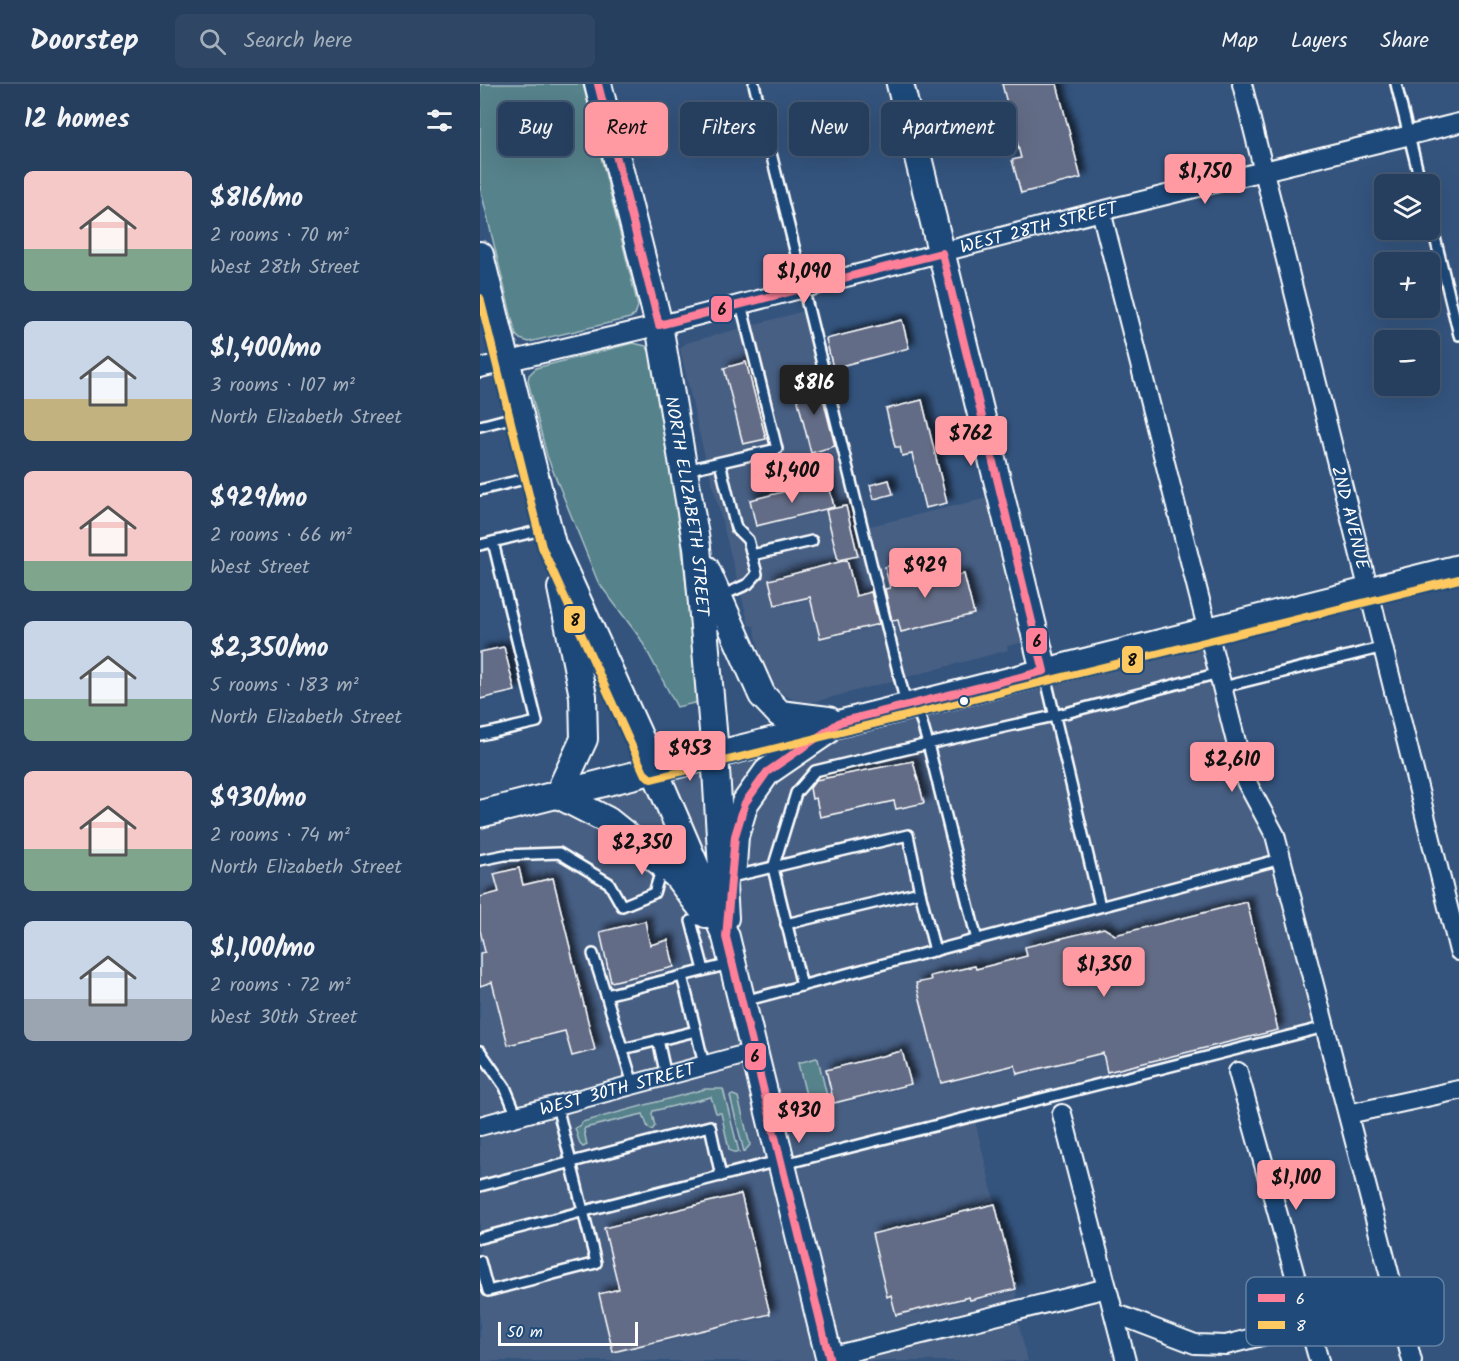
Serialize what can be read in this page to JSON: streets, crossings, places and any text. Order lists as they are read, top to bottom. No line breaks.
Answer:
{"streets":{"main road":["NORTH ELIZABETH STREET"],"street":["WEST 28TH STREET","2ND AVENUE","WEST 30TH STREET"]},"crossings":[["WEST 28TH STREET","NORTH ELIZABETH STREET"],["WEST 28TH STREET","2ND AVENUE"],["NORTH ELIZABETH STREET","WEST 30TH STREET"]],"lines":["transit line 6","transit line 8"],"legend":["6","8"],"scale_bar":"50 m","page":{"header":"Doorstep","search":"Search here","nav":["Map","Layers","Share"],"heading":"12 homes","chip":["Buy","Rent","Filters","New","Apartment"],"price":["$1,750","$1,090","$816","$762","$1,400","$929","$953","$2,610","$2,350","$1,350","$930","$1,100"],"list":[{"name":"$816/mo","note":"2 rooms · 70 m² · West 28th Street"},{"name":"$1,400/mo","note":"3 rooms · 107 m² · North Elizabeth Street"},{"name":"$929/mo","note":"2 rooms · 66 m² · West Street"},{"name":"$2,350/mo","note":"5 rooms · 183 m² · North Elizabeth Street"},{"name":"$930/mo","note":"2 rooms · 74 m² · North Elizabeth Street"},{"name":"$1,100/mo","note":"2 rooms · 72 m² · West 30th Street"}],"map_buttons":["+","−"],"scale":"50 m"}}
